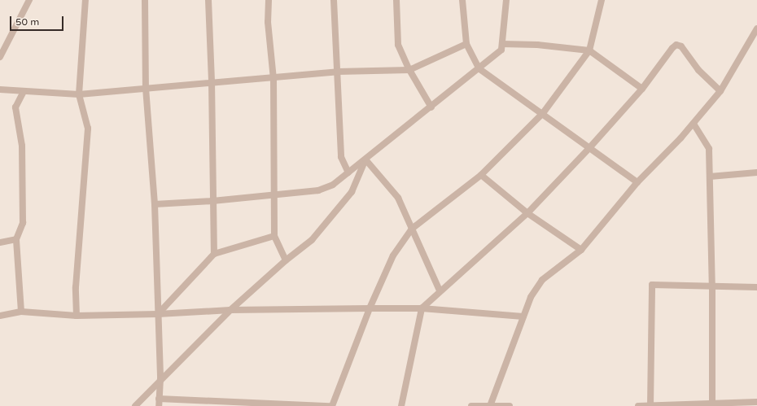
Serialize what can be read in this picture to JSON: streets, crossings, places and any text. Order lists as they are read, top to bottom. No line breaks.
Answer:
{"scale_bar":"50 m"}
